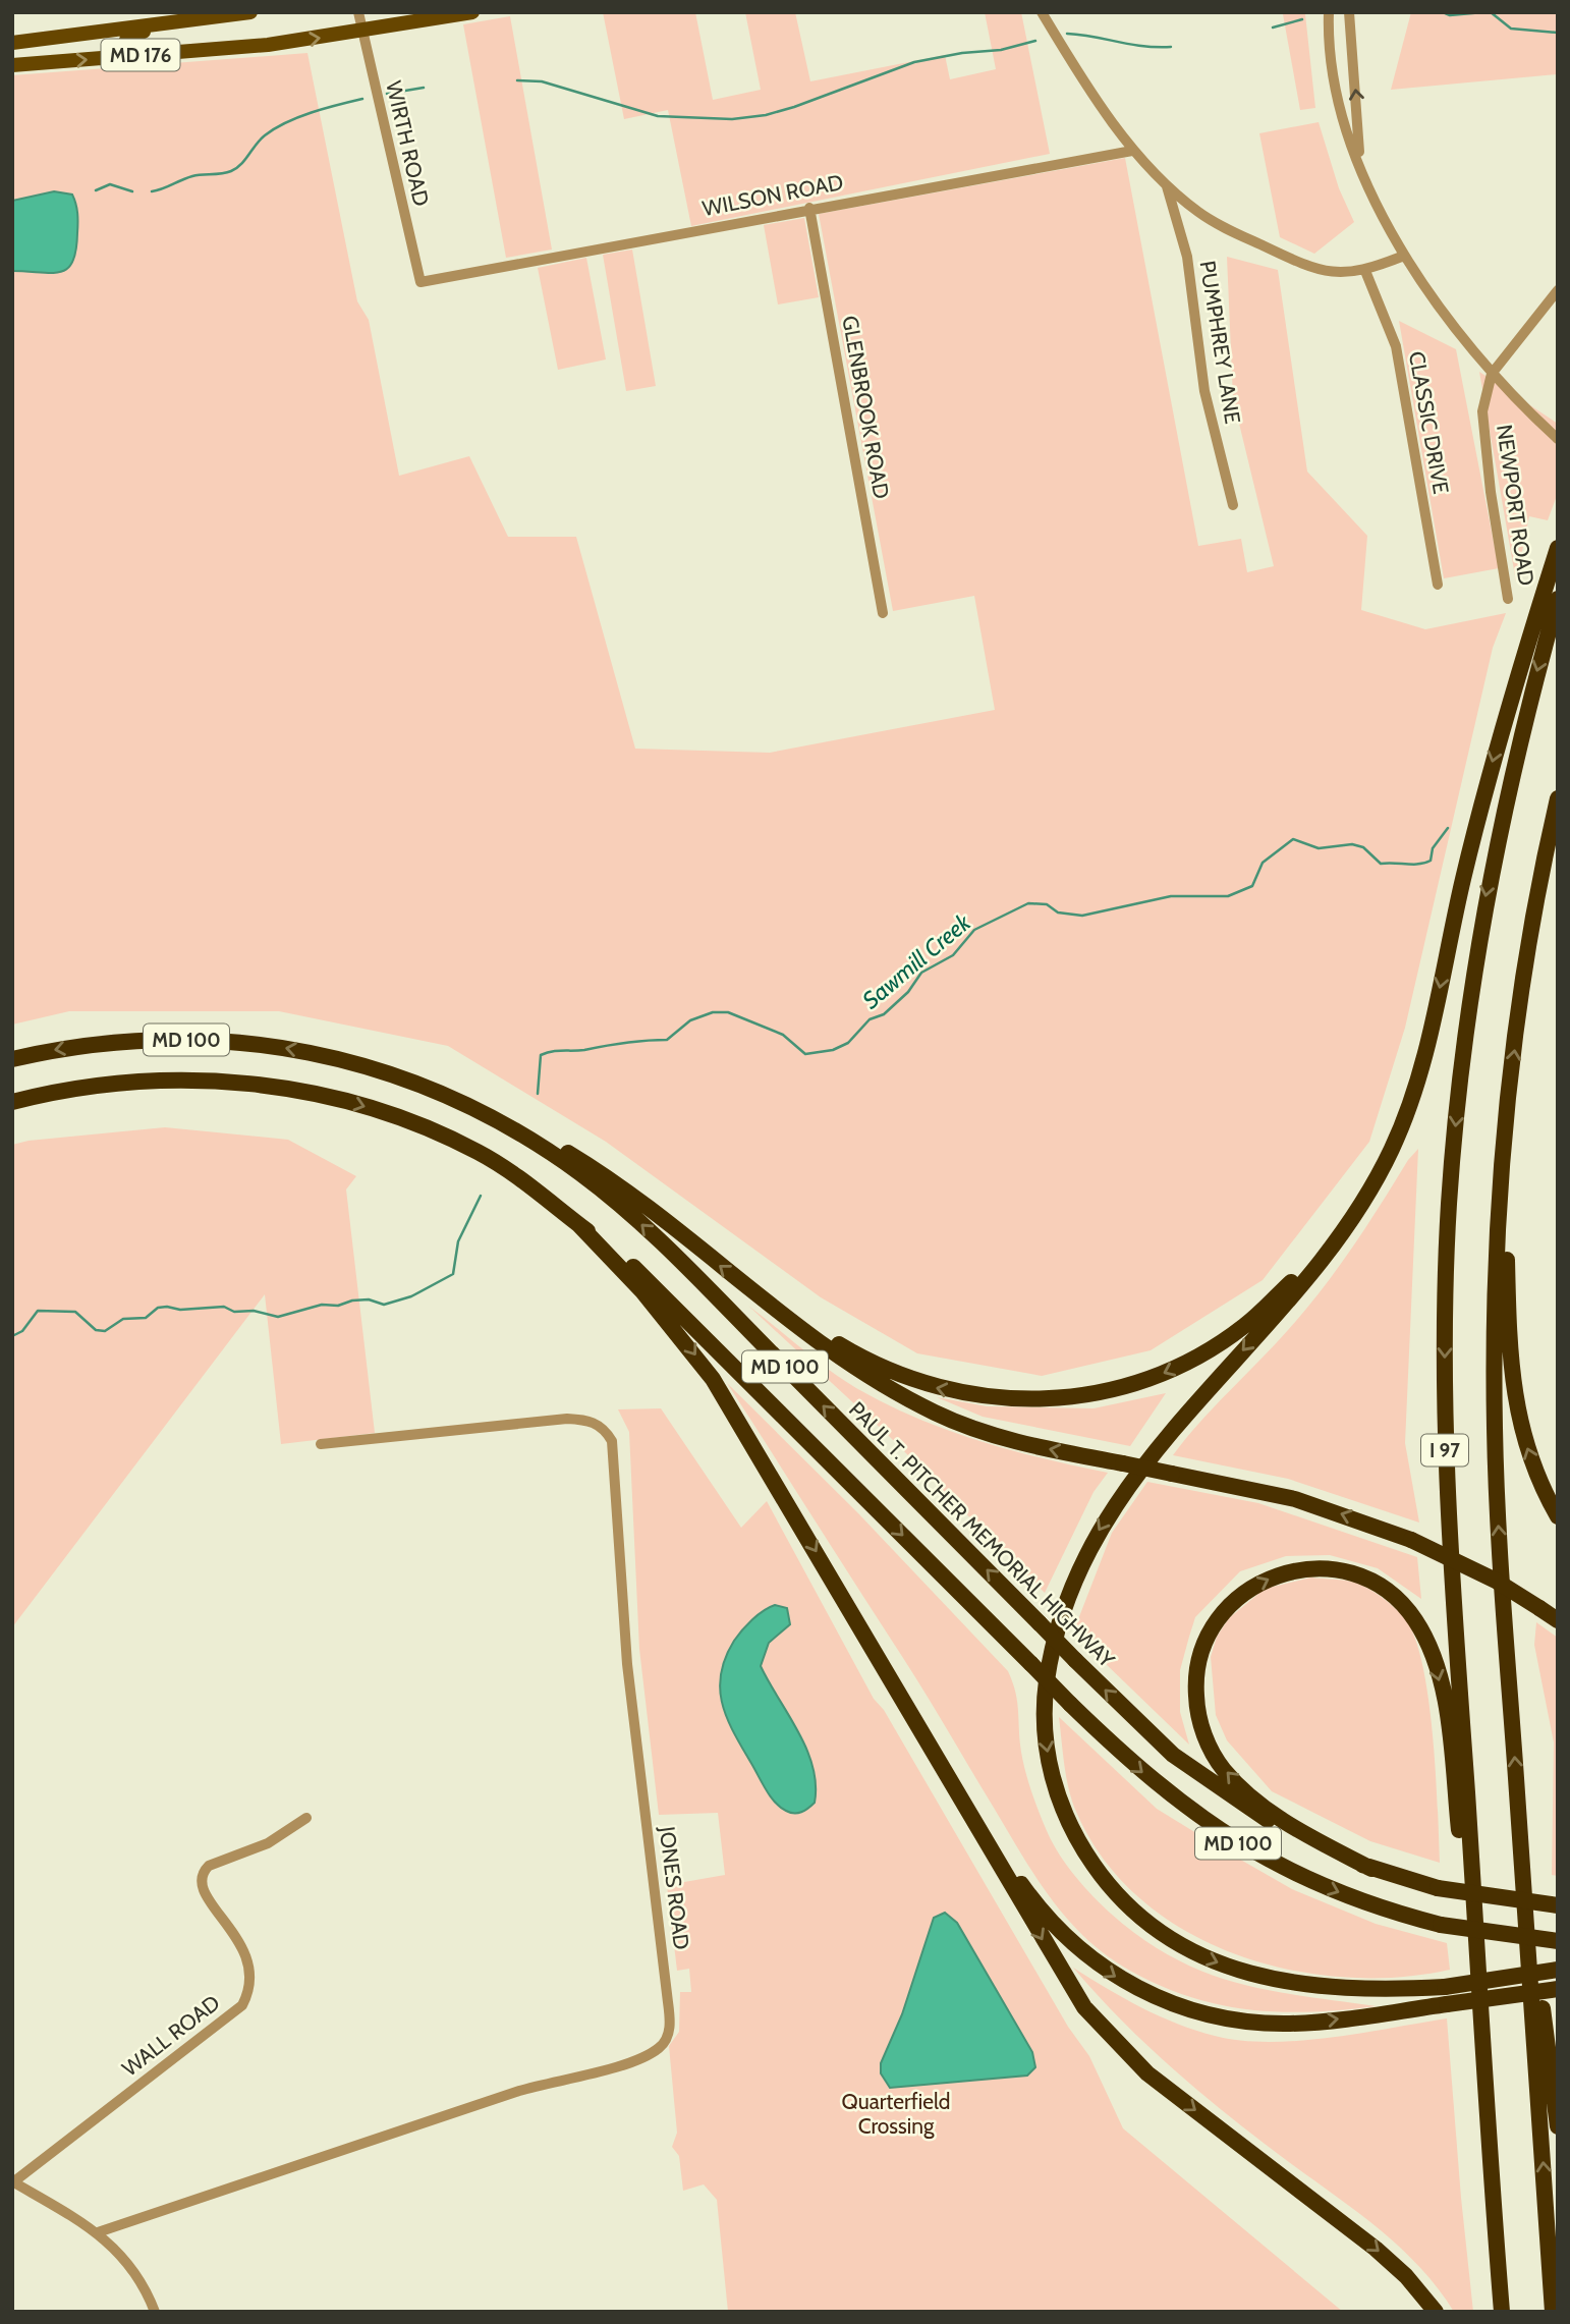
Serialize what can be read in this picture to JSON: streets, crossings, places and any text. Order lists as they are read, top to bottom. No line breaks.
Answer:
{"streets":{"highway":["MD 100","I 97","PAUL T. PITCHER MEMORIAL HIGHWAY"],"main road":["MD 176"],"street":["WIRTH ROAD","WILSON ROAD","PUMPHREY LANE","GLENBROOK ROAD","CLASSIC DRIVE","NEWPORT ROAD","JONES ROAD","WALL ROAD"]},"crossings":[["MD 176","WIRTH ROAD"],["WIRTH ROAD","WILSON ROAD"],["WILSON ROAD","GLENBROOK ROAD"]],"water":["Sawmill Creek"],"parks":["Quarterfield Crossing"]}
